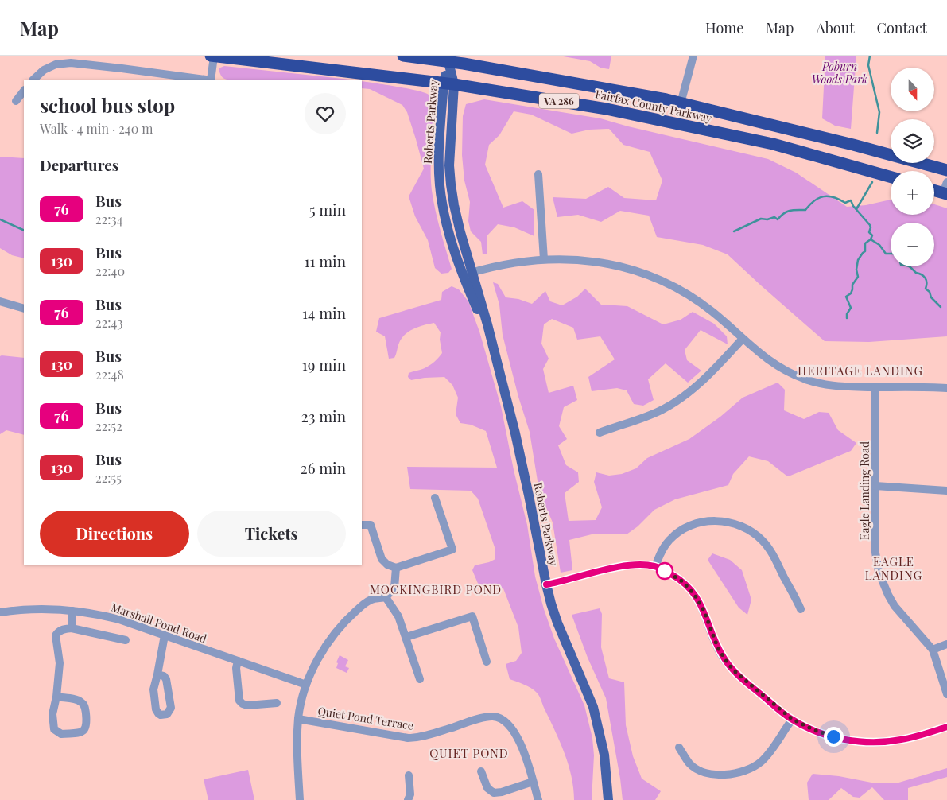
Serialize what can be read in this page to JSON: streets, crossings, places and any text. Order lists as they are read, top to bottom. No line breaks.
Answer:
{"streets":{"highway":["VA 286","Fairfax County Parkway"],"main road":["Roberts Parkway"],"street":["Eagle Landing Road","Marshall Pond Road","Quiet Pond Terrace"]},"crossings":[["Fairfax County Parkway","Roberts Parkway"]],"districts":["HERITAGE LANDING","EAGLE LANDING","MOCKINGBIRD POND","QUIET POND"],"parks":["Poburn Woods Park"],"lines":["bus line 76"],"north":"bottom","page":{"header":"Map","nav":["Home","Map","About","Contact"],"map_buttons":["+","−"],"heading":[["school bus stop","Walk · 4 min · 240 m"],"Departures"],"list":[{"mark":"76","name":"Bus","note":"22:34","value":"5 min"},{"mark":"130","name":"Bus","note":"22:40","value":"11 min"},{"mark":"76","name":"Bus","note":"22:43","value":"14 min"},{"mark":"130","name":"Bus","note":"22:48","value":"19 min"},{"mark":"76","name":"Bus","note":"22:52","value":"23 min"},{"mark":"130","name":"Bus","note":"22:55","value":"26 min"}],"buttons":["Directions","Tickets"]}}
